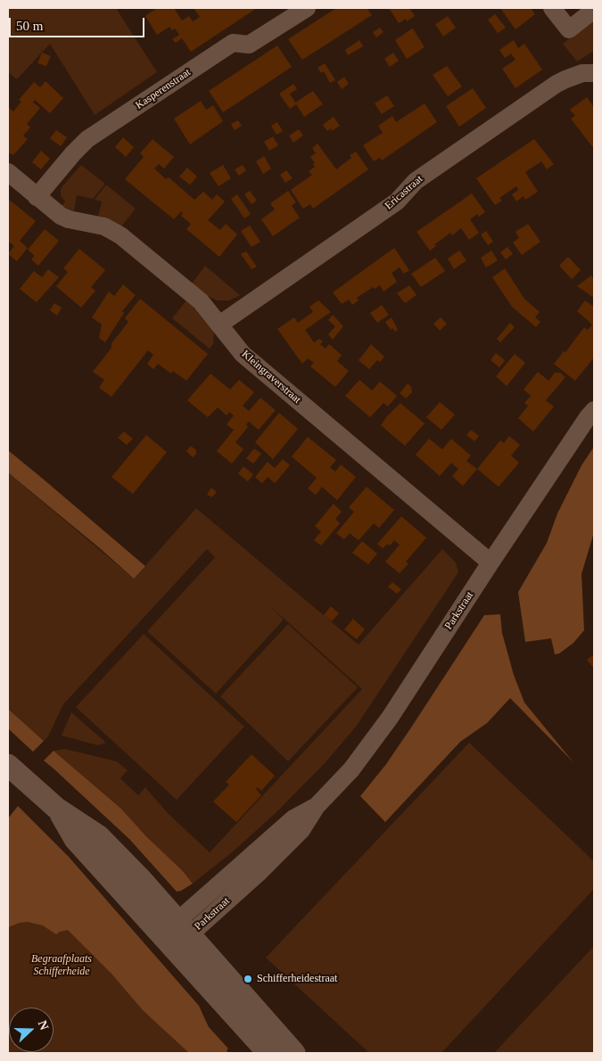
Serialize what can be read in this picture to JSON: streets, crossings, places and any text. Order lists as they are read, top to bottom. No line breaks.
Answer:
{"streets":{"street":["Kasperenstraat","Ericastraat","Kleingraverstraat","Parkstraat"]},"crossings":[["Kasperenstraat","Kleingraverstraat"],["Ericastraat","Kleingraverstraat"],["Kleingraverstraat","Parkstraat"]],"parks":["Begraafplaats Schifferheide"],"places":["Schifferheidestraat"],"scale_bar":"50 m","north":"right"}
